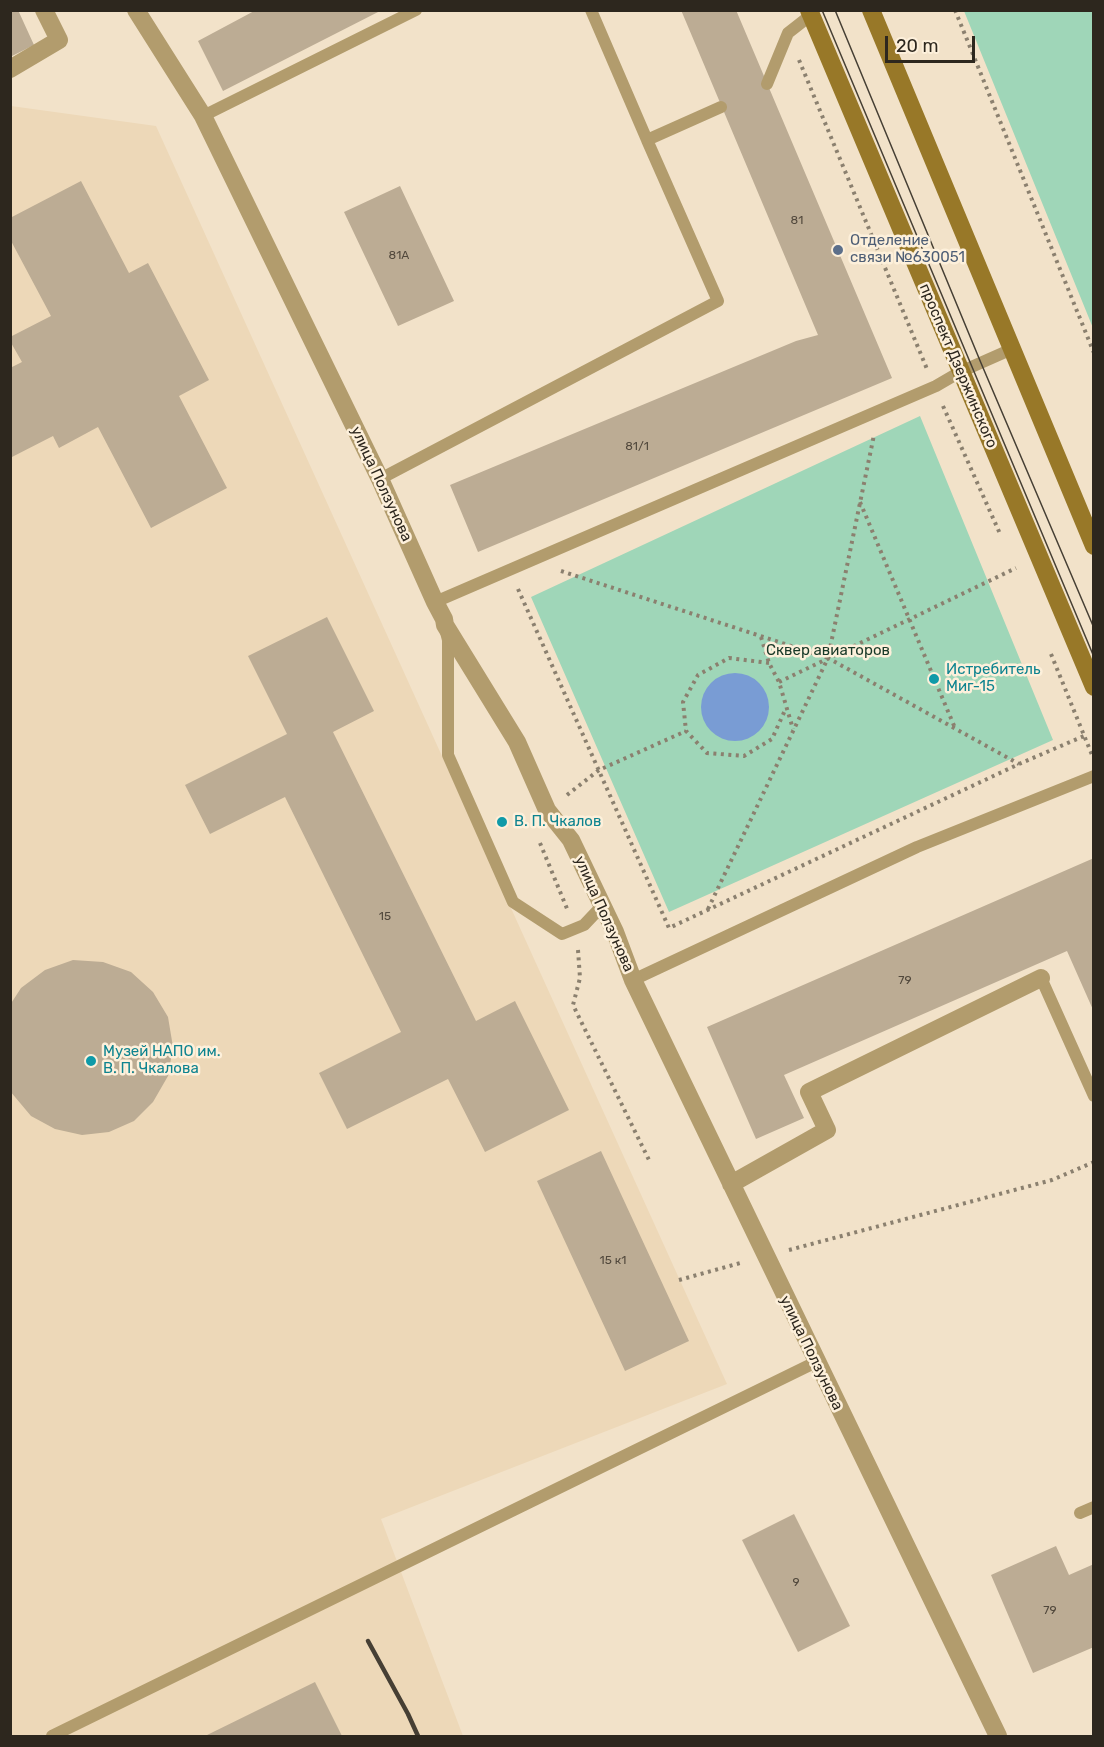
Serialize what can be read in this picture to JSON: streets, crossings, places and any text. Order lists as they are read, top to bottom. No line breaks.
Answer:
{"streets":{"main road":["проспект Дзержинского"],"street":["улица Ползунова"]},"parks":["Сквер авиаторов"],"places":["Отделение связи №630051","Истребитель Миг-15","В. П. Чкалов","Музей НАПО им. В. П. Чкалова"],"house_numbers":["81","81А","81/1","15","79","15 к1","9","79"],"scale_bar":"20 m"}
